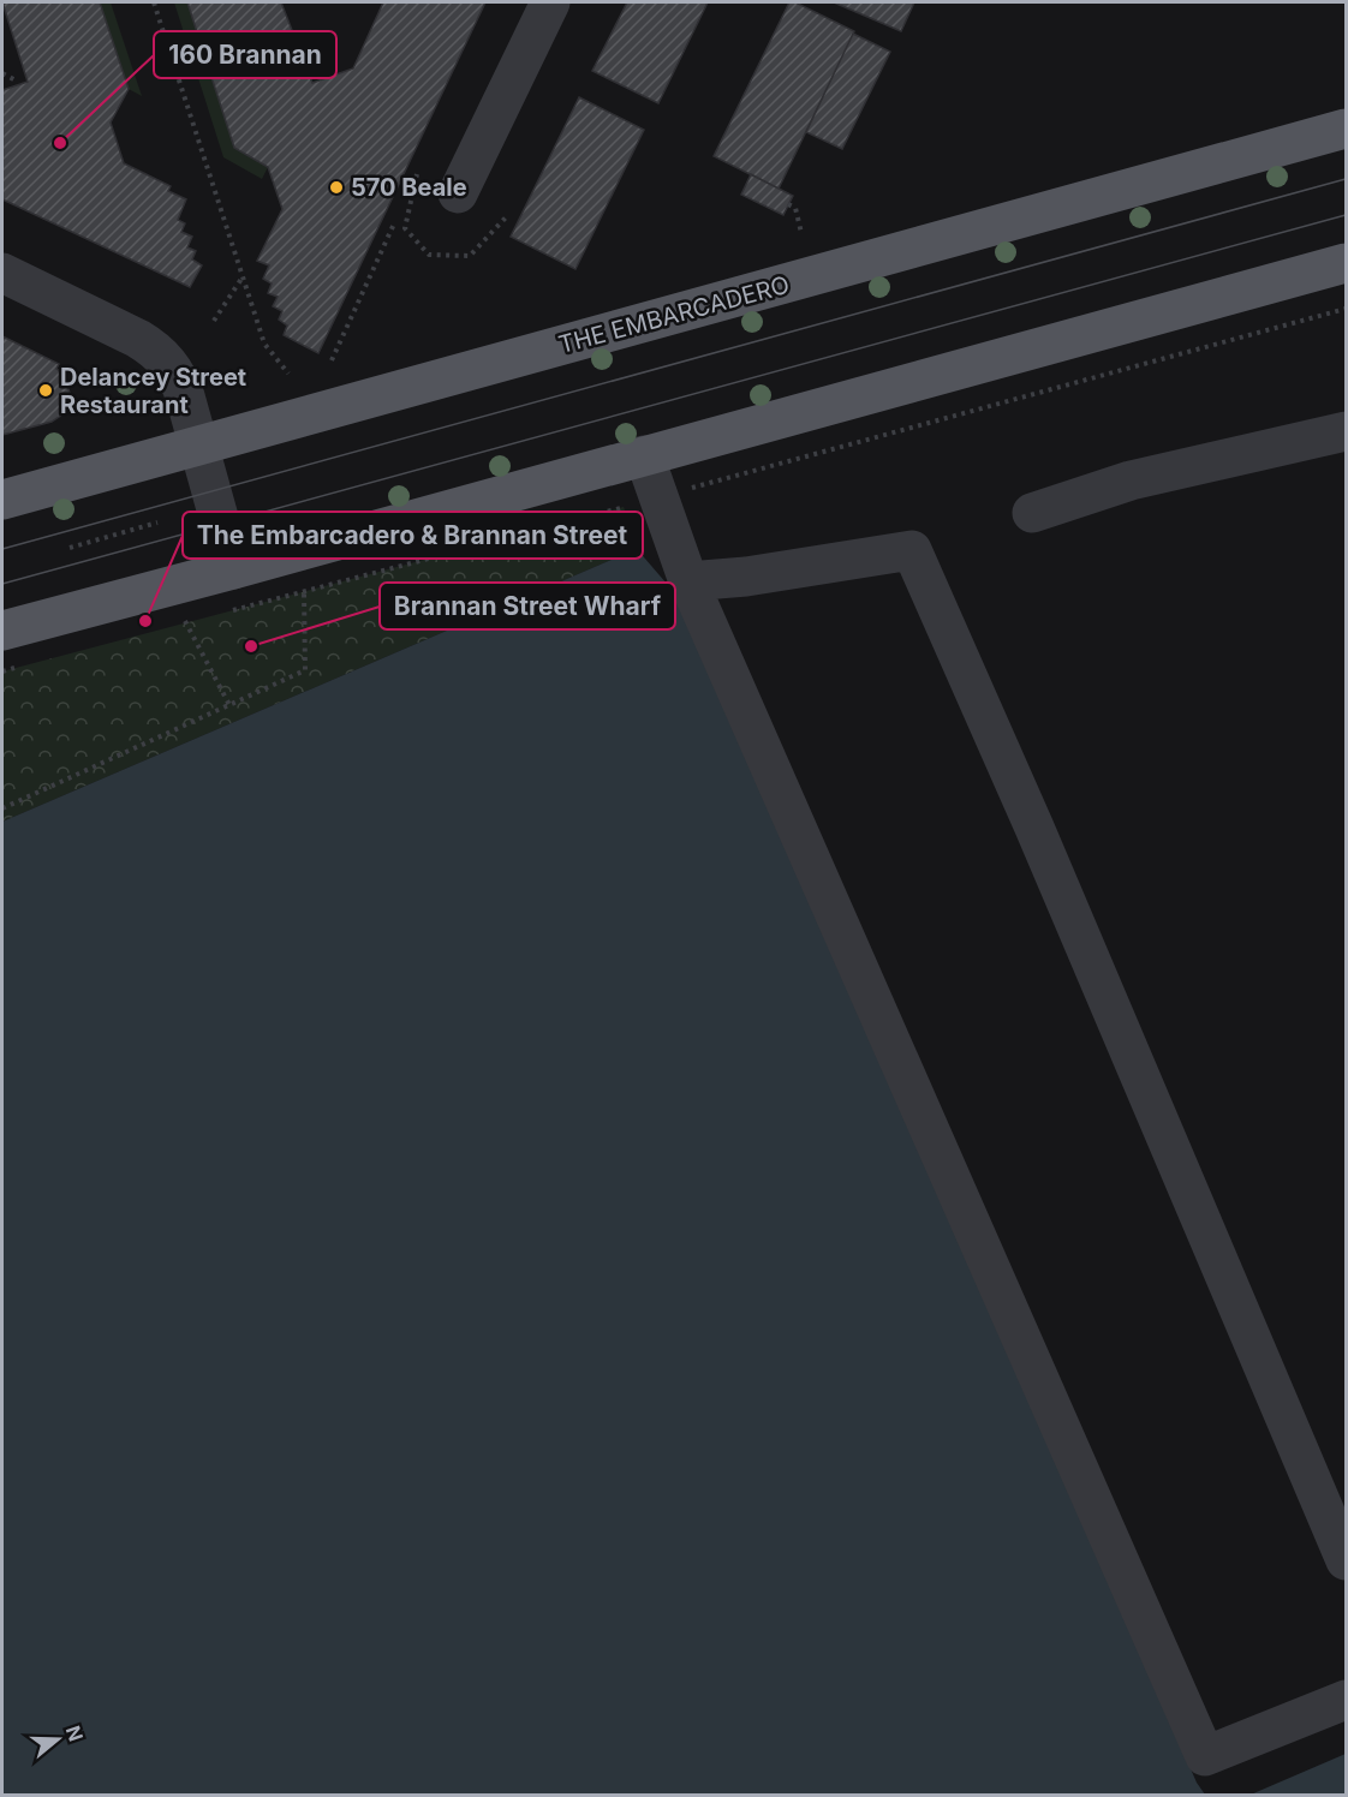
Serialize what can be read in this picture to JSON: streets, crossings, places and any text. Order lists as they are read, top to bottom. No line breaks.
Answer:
{"streets":{"main road":["THE EMBARCADERO"]},"places":["160 Brannan","570 Beale","Delancey Street Restaurant","The Embarcadero & Brannan Street","Brannan Street Wharf"],"north":"right"}
